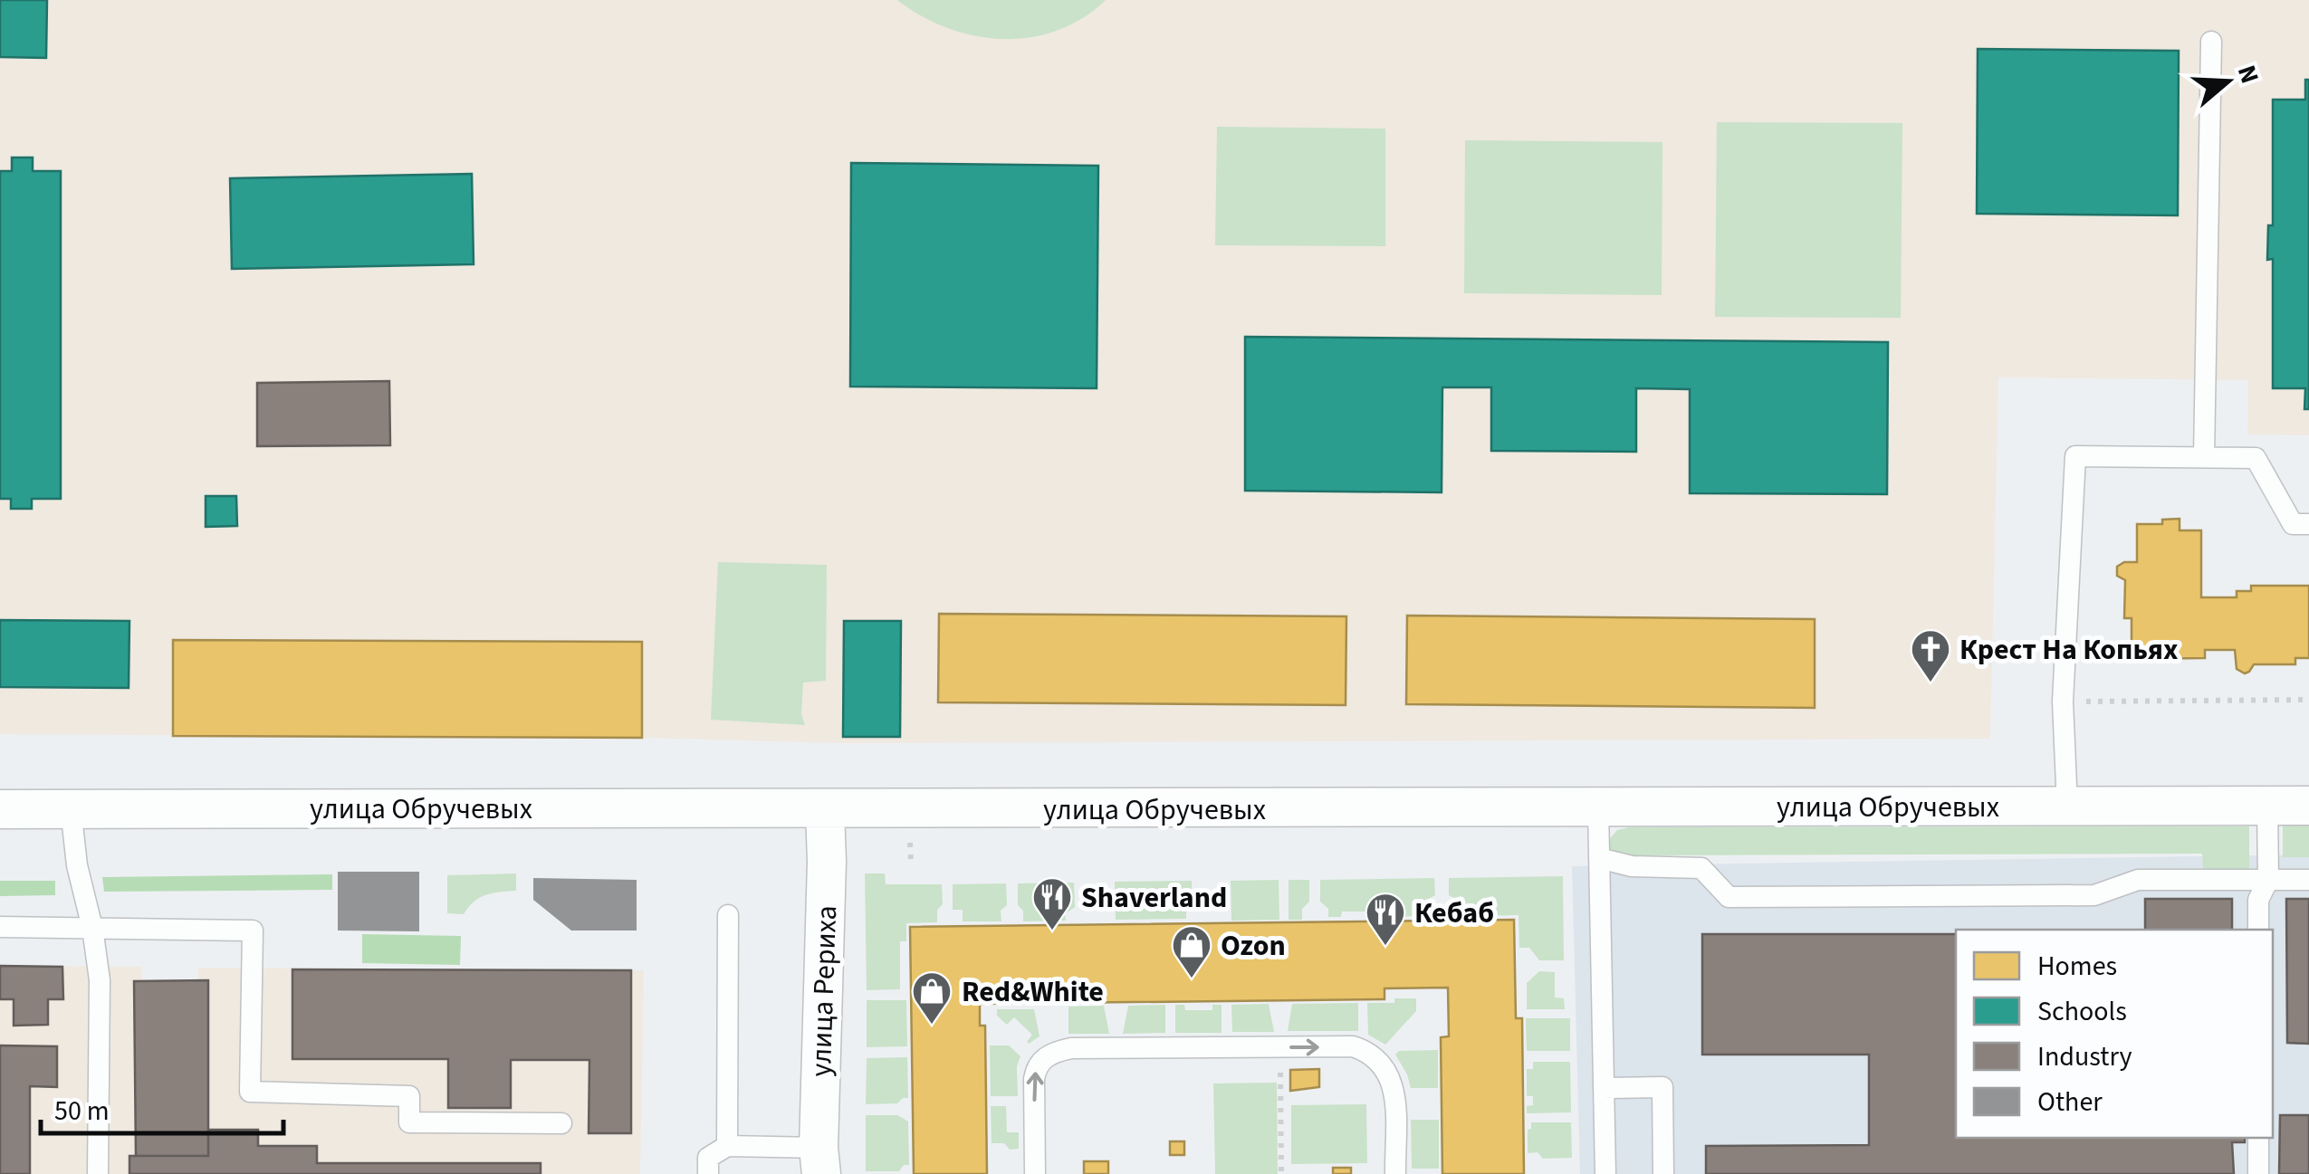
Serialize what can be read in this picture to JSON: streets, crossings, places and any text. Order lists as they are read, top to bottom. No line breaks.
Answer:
{"streets":{"street":["улица Обручевых","улица Рериха"]},"crossings":[["улица Обручевых","улица Рериха"]],"places":{"church":["Крест На Копьях"],"restaurant":["Shaverland","Кебаб"],"shop":["Ozon","Red&White"]},"legend":["Homes","Schools","Industry","Other"],"scale_bar":"50 m","north":"right"}
